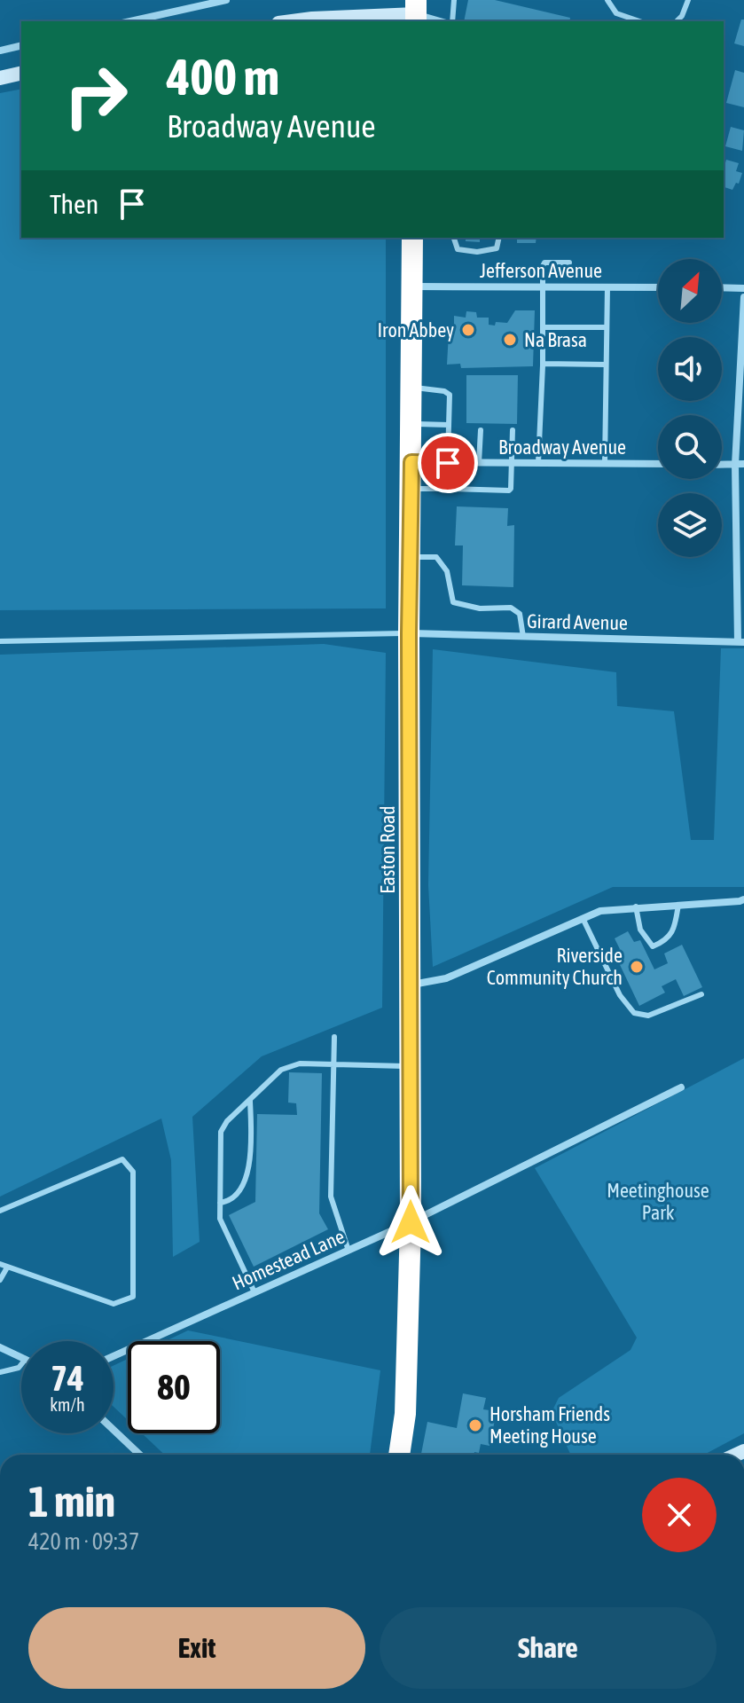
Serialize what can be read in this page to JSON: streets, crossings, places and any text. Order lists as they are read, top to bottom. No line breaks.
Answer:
{"streets":{"highway":["Easton Road"],"street":["Jefferson Avenue","Broadway Avenue","Girard Avenue","Homestead Lane"]},"crossings":[["Jefferson Avenue","Easton Road"],["Broadway Avenue","Easton Road"],["Girard Avenue","Easton Road"],["Easton Road","Homestead Lane"]],"parks":["Meetinghouse Park"],"places":["Iron Abbey","Na Brasa","Riverside Community Church","Horsham Friends Meeting House"],"north":"top right","page":{"turn":["400 m","Broadway Avenue"],"then":"Then","speed":"74 km/h","limit":"80","heading":["1 min","420 m · 09:37"],"buttons":["Exit","Share"]}}
